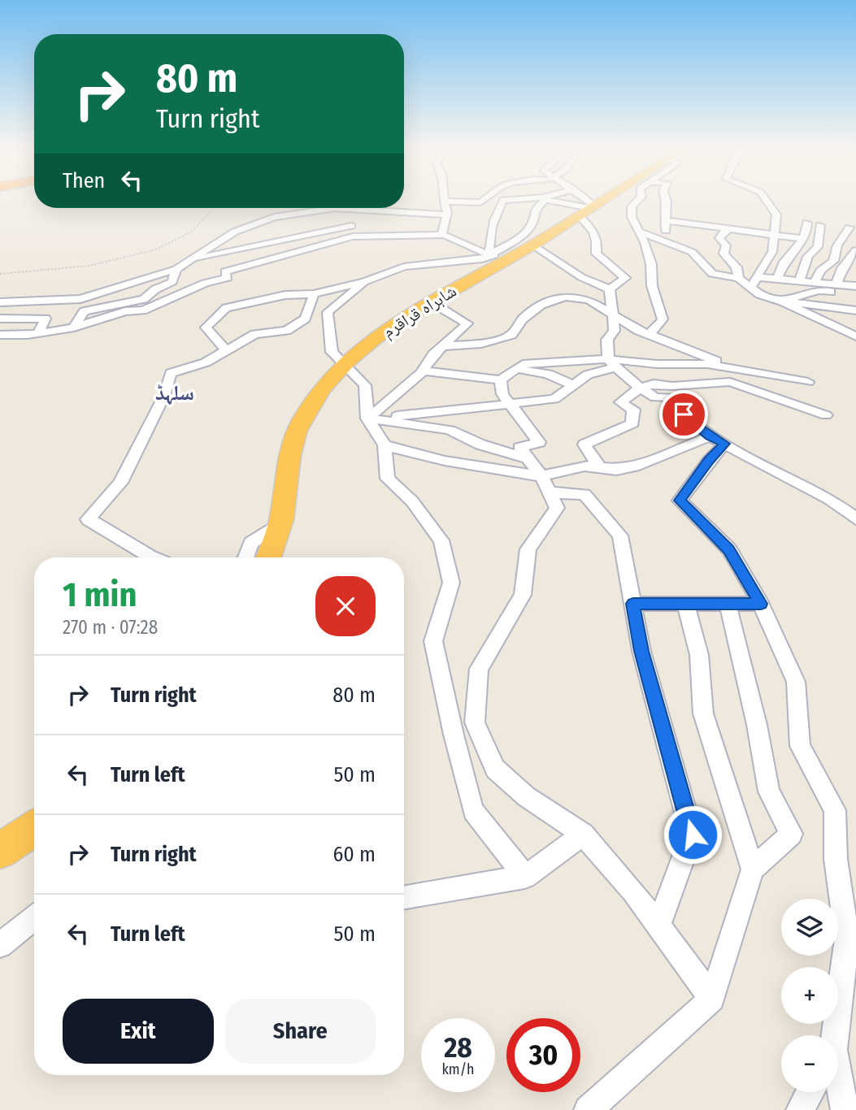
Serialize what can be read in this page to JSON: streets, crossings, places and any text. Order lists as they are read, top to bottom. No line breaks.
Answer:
{"streets":{"highway":["شاہراہ قراقرم"]},"districts":["سلہڈ"],"page":{"turn":["80 m","Turn right"],"then":"Then","heading":["1 min","270 m · 07:28"],"list":[{"name":"Turn right","value":"80 m"},{"name":"Turn left","value":"50 m"},{"name":"Turn right","value":"60 m"},{"name":"Turn left","value":"50 m"}],"map_buttons":["+","−"],"buttons":["Exit","Share"],"speed":"28 km/h","limit":"30"}}
